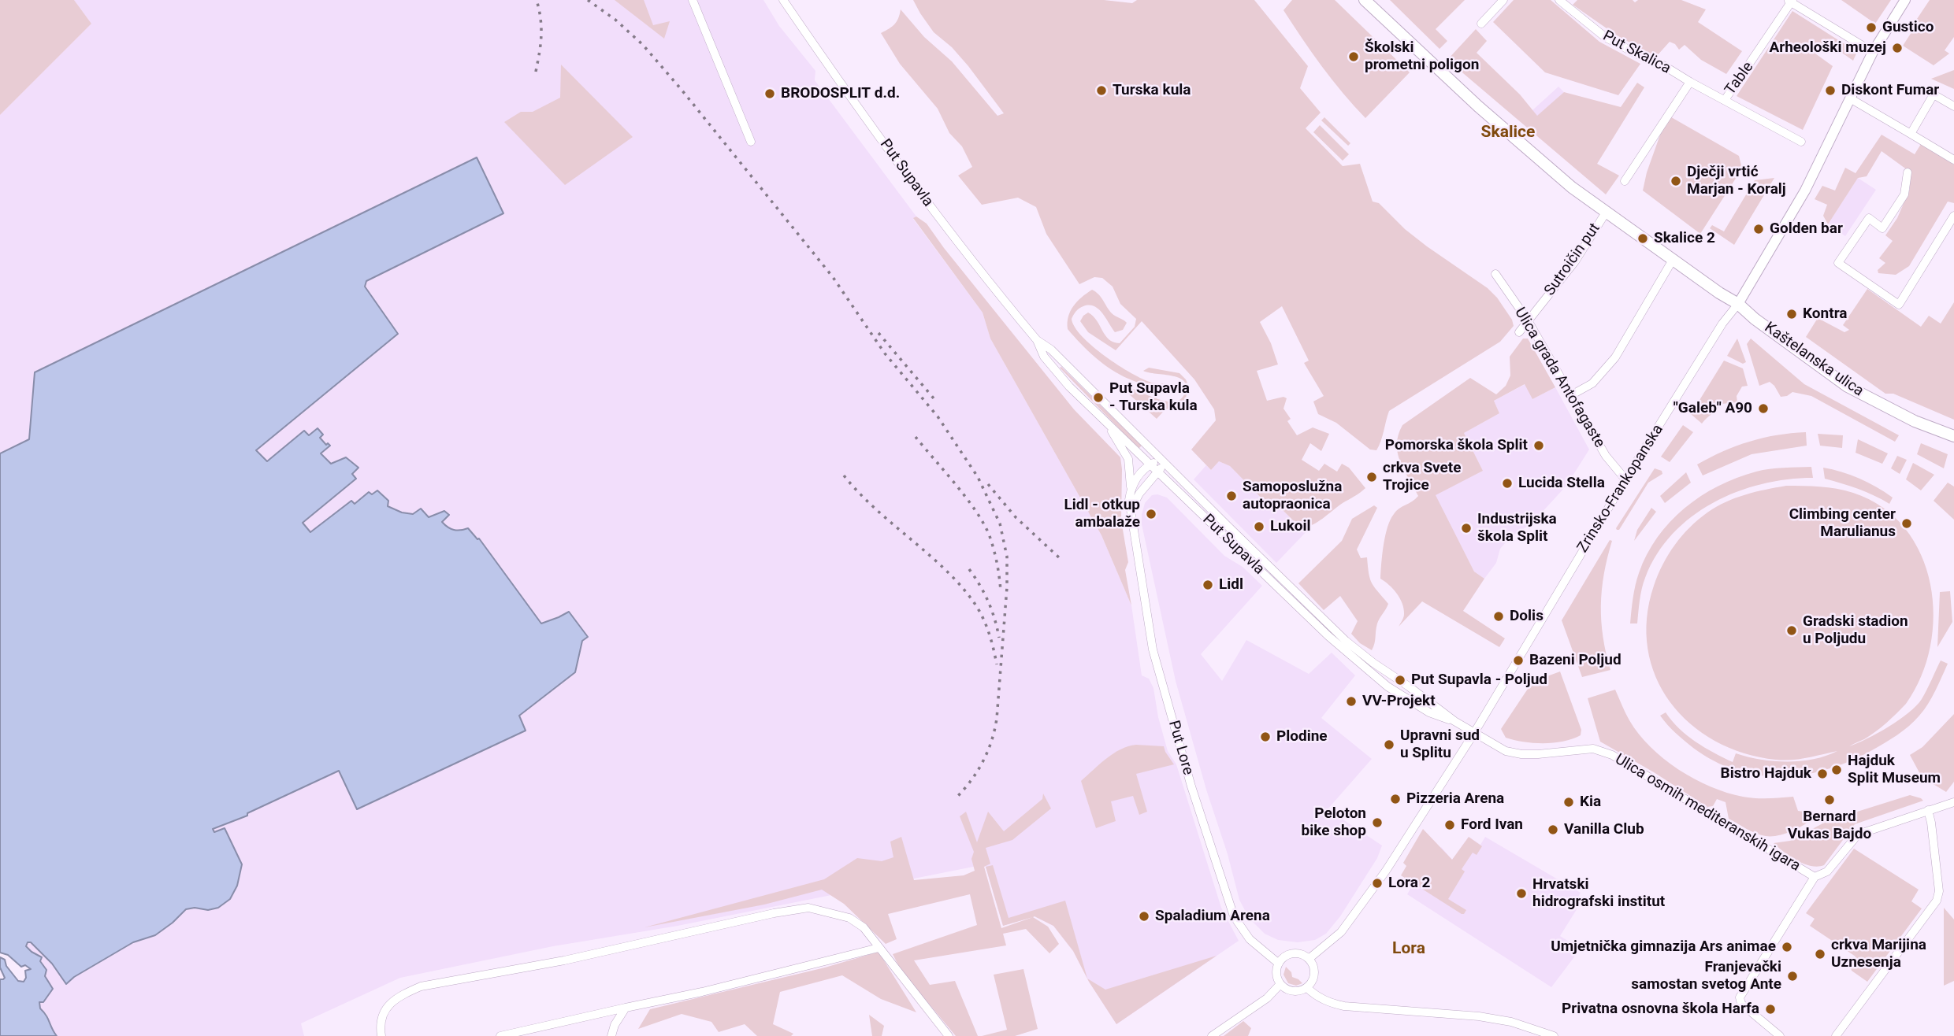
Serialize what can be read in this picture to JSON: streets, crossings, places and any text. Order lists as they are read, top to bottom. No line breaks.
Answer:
{"streets":{"main road":["Kaštelanska ulica"],"street":["Put Skalica","Table","Put Supavla","Sutroičin put","Ulica grada Antofagaste","Zrinsko-Frankopanska","Put Lore","Ulica osmih mediteranskih igara"]},"crossings":[["Put Skalica","Table"],["Table","Zrinsko-Frankopanska"],["Put Supavla","Zrinsko-Frankopanska"],["Put Supavla","Put Lore"],["Put Supavla","Ulica osmih mediteranskih igara"],["Sutroičin put","Kaštelanska ulica"],["Sutroičin put","Ulica grada Antofagaste"],["Kaštelanska ulica","Zrinsko-Frankopanska"],["Ulica grada Antofagaste","Zrinsko-Frankopanska"],["Zrinsko-Frankopanska","Put Lore"],["Zrinsko-Frankopanska","Ulica osmih mediteranskih igara"]],"districts":["Skalice","Lora"],"places":["Gustico","Arheološki muzej","Školski prometni poligon","Turska kula","Diskont Fumar","BRODOSPLIT d.d.","Dječji vrtić Marjan - Koralj","Golden bar","Skalice 2","Kontra","Put Supavla - Turska kula","\"Galeb\" A90","Pomorska škola Split","crkva Svete Trojice","Lucida Stella","Samoposlužna autopraonica","Lidl - otkup ambalaže","Climbing center Marulianus","Lukoil","Industrijska škola Split","Lidl","Dolis","Gradski stadion u Poljudu","Bazeni Poljud","Put Supavla - Poljud","VV-Projekt","Plodine","Upravni sud u Splitu","Hajduk Split Museum","Bistro Hajduk","Pizzeria Arena","Bernard Vukas Bajdo","Kia","Peloton bike shop","Ford Ivan","Vanilla Club","Lora 2","Hrvatski hidrografski institut","Spaladium Arena","Umjetnička gimnazija Ars animae","crkva Marijina Uznesenja","Franjevački samostan svetog Ante","Privatna osnovna škola Harfa"]}
